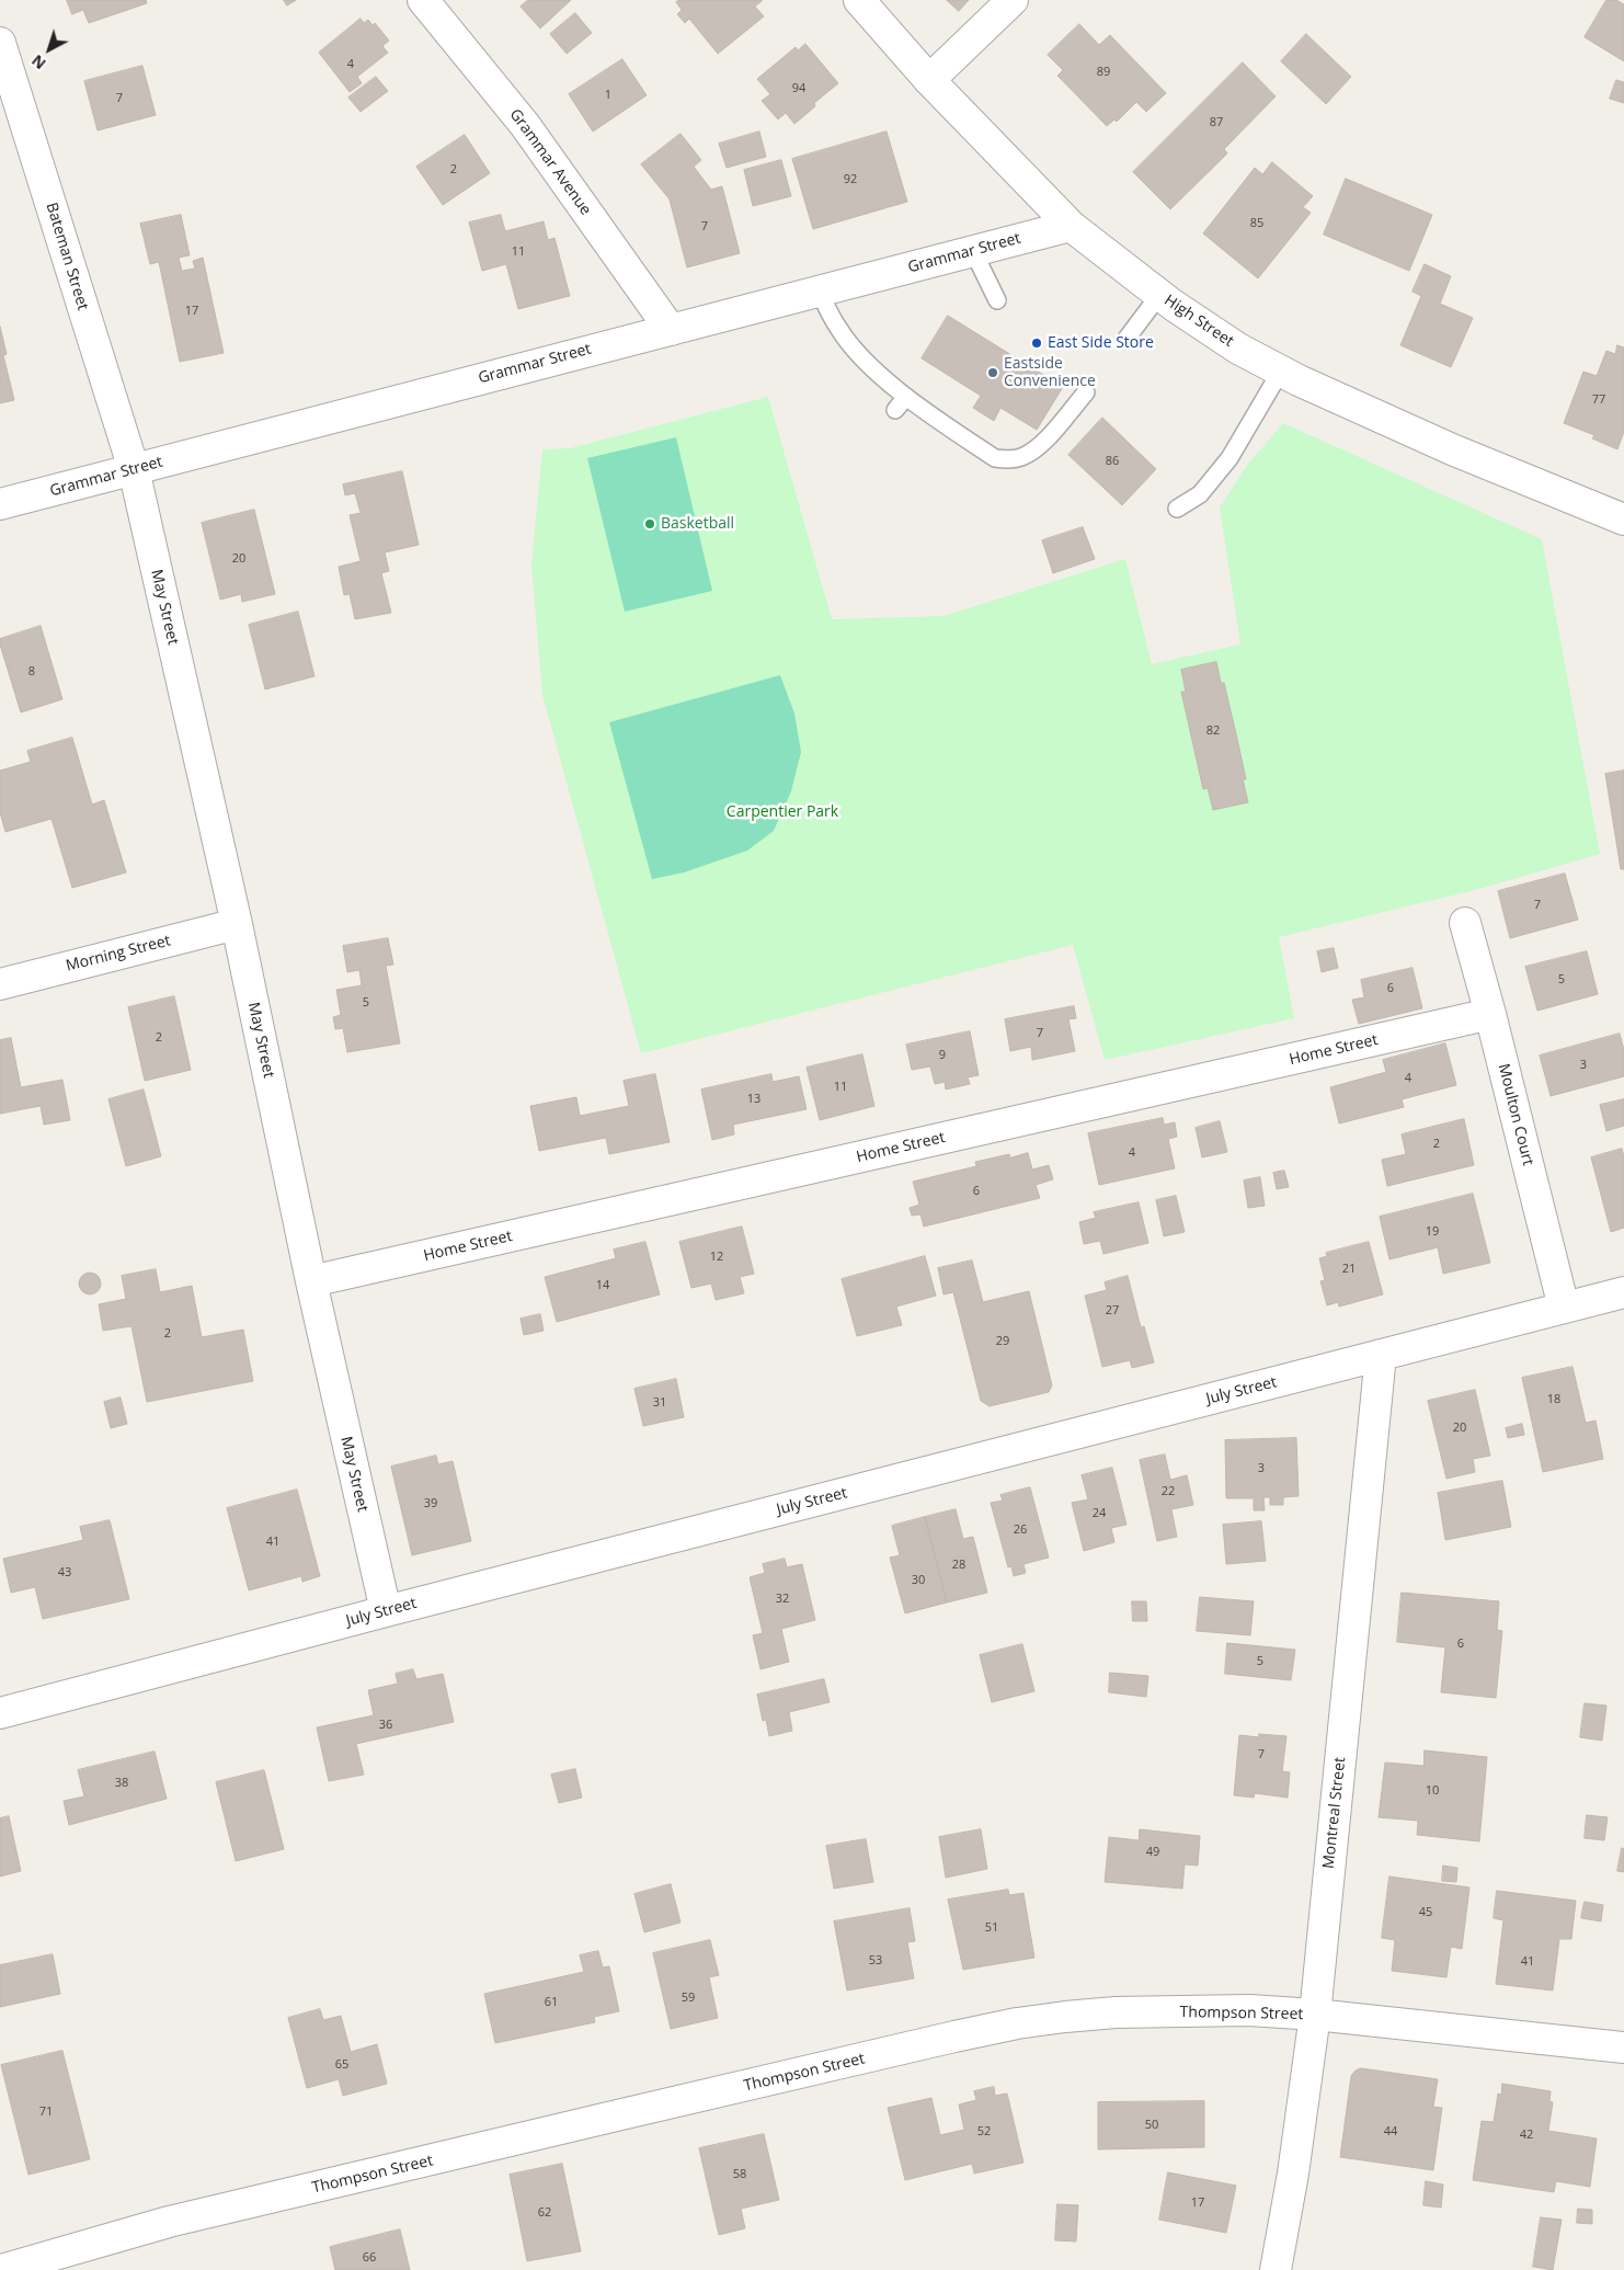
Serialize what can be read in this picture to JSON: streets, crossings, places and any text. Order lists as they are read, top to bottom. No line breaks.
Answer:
{"streets":{"street":["Grammar Avenue","Grammar Street","Bateman Street","High Street","May Street","Morning Street","Home Street","Moulton Court","July Street","Montreal Street","Thompson Street"]},"crossings":[["Grammar Avenue","Grammar Street"],["Grammar Street","Bateman Street"],["Grammar Street","High Street"],["Grammar Street","May Street"],["Bateman Street","May Street"],["May Street","Morning Street"],["May Street","Home Street"],["May Street","July Street"],["Home Street","Moulton Court"],["Moulton Court","July Street"],["July Street","Montreal Street"],["Montreal Street","Thompson Street"]],"parks":["Carpentier Park"],"places":["East Side Store","Eastside Convenience","Basketball"],"house_numbers":["4","89","94","1","7","87","2","92","85","7","11","17","77","86","20","8","82","7","5","6","5","7","2","9","3","4","11","13","2","4","6","19","12","21","14","27","2","29","18","31","20","3","22","39","24","26","41","28","43","30","32","6","5","36","7","38","10","49","45","51","53","41","59","61","65","71","50","52","44","42","58","17","62","66"],"north":"bottom left"}
